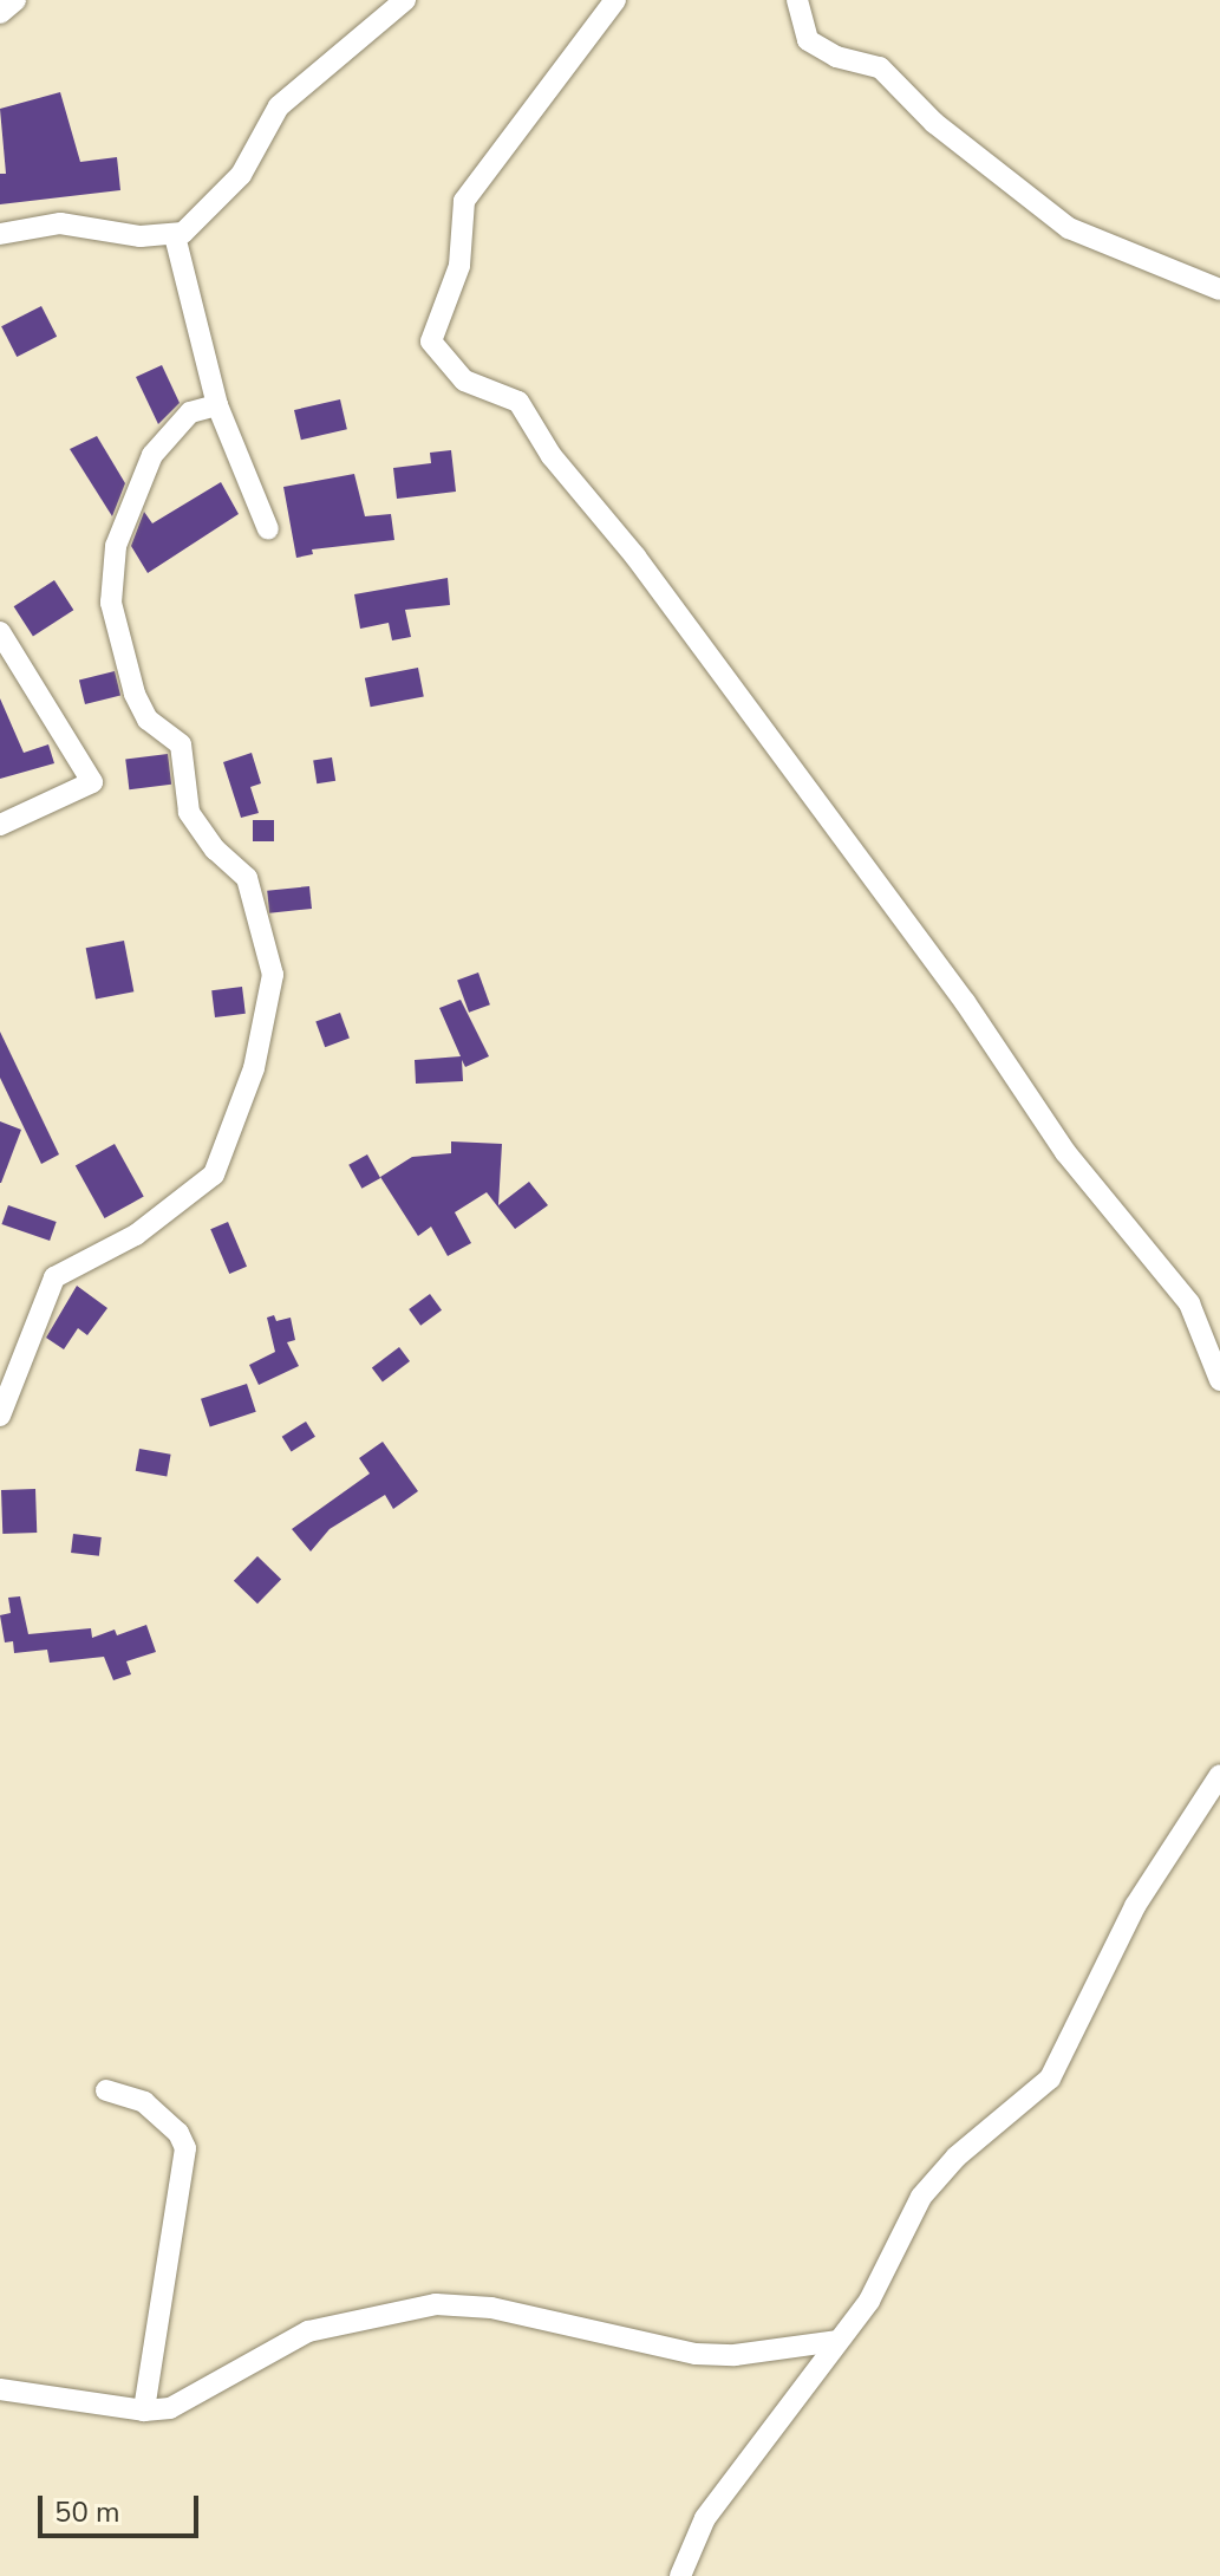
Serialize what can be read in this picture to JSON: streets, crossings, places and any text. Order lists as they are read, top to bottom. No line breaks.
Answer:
{"scale_bar":"50 m"}
